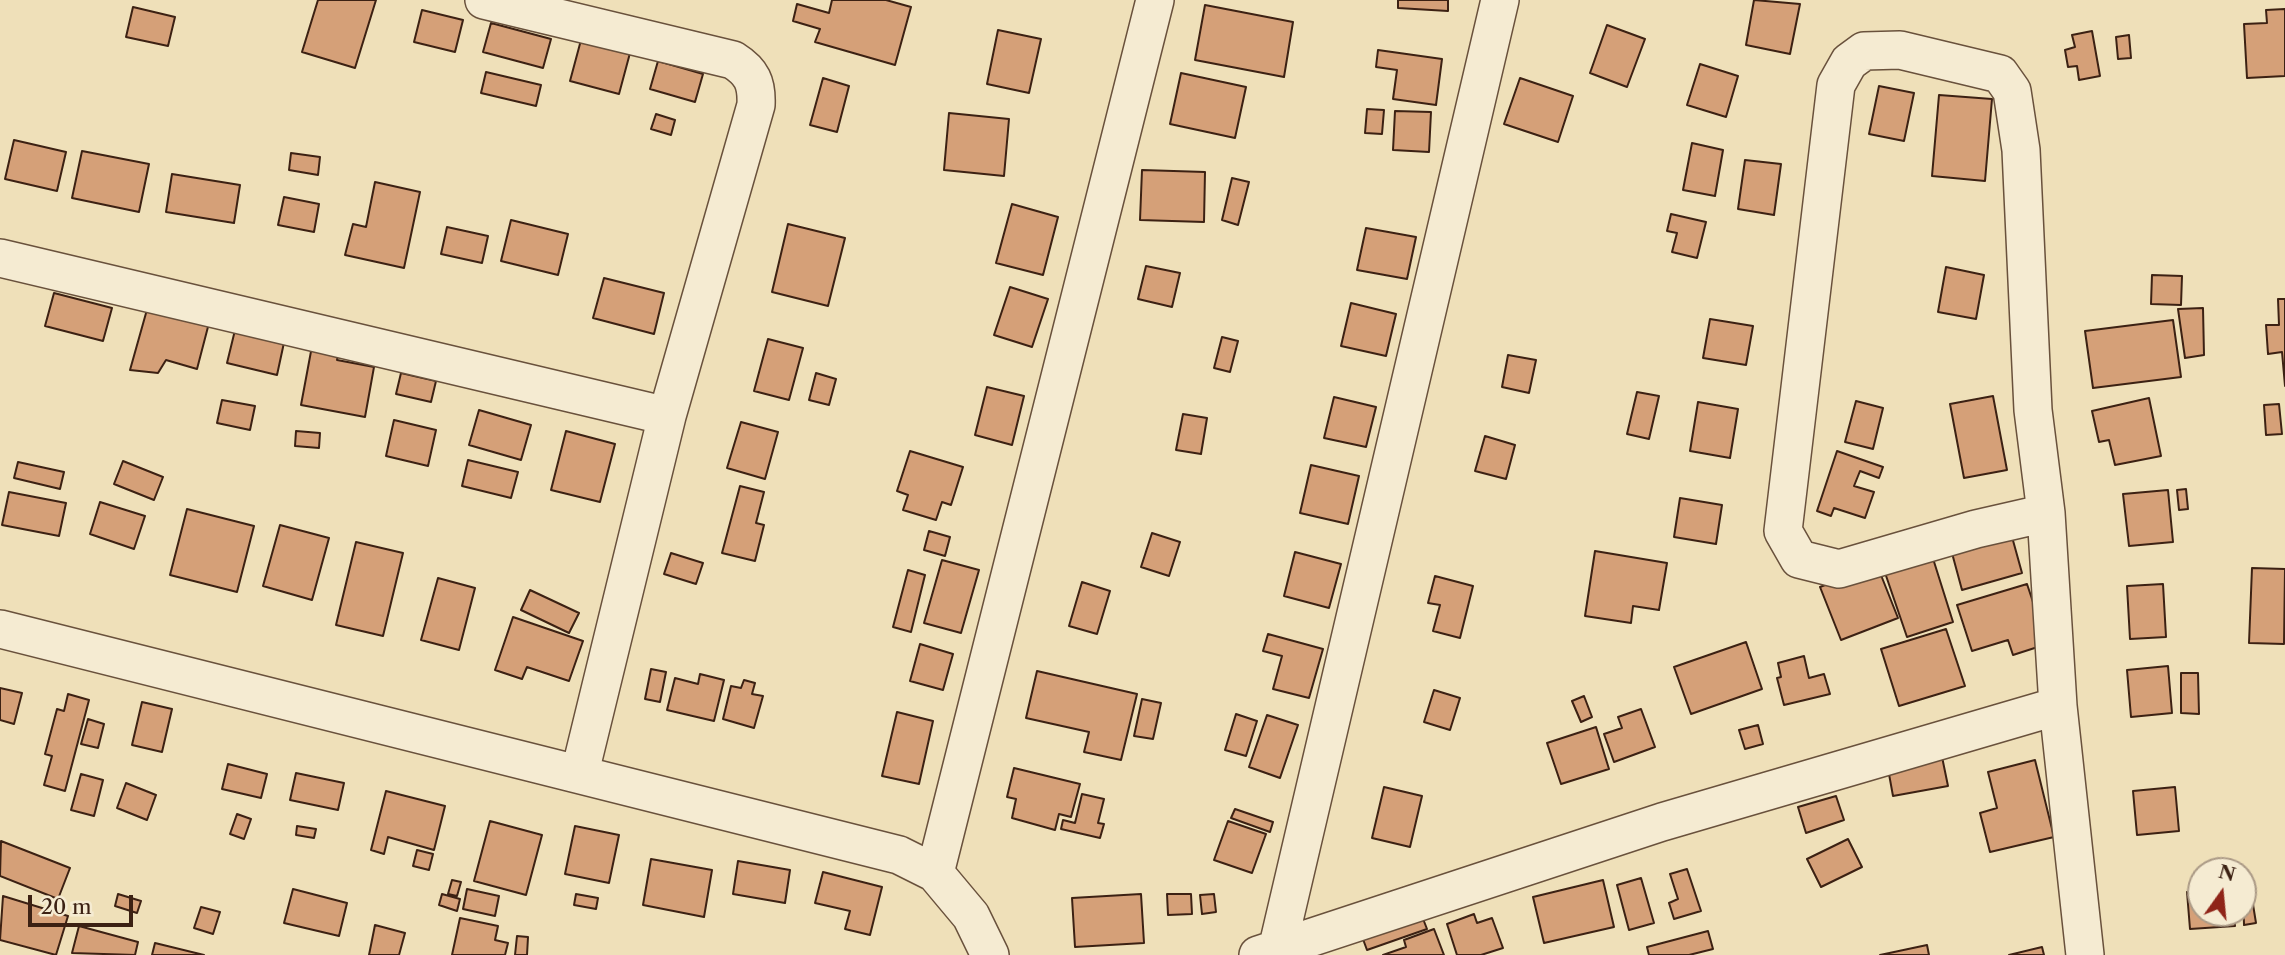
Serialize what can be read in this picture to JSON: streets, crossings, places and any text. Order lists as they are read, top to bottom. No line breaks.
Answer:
{"scale_bar":"20 m","north":"top"}
